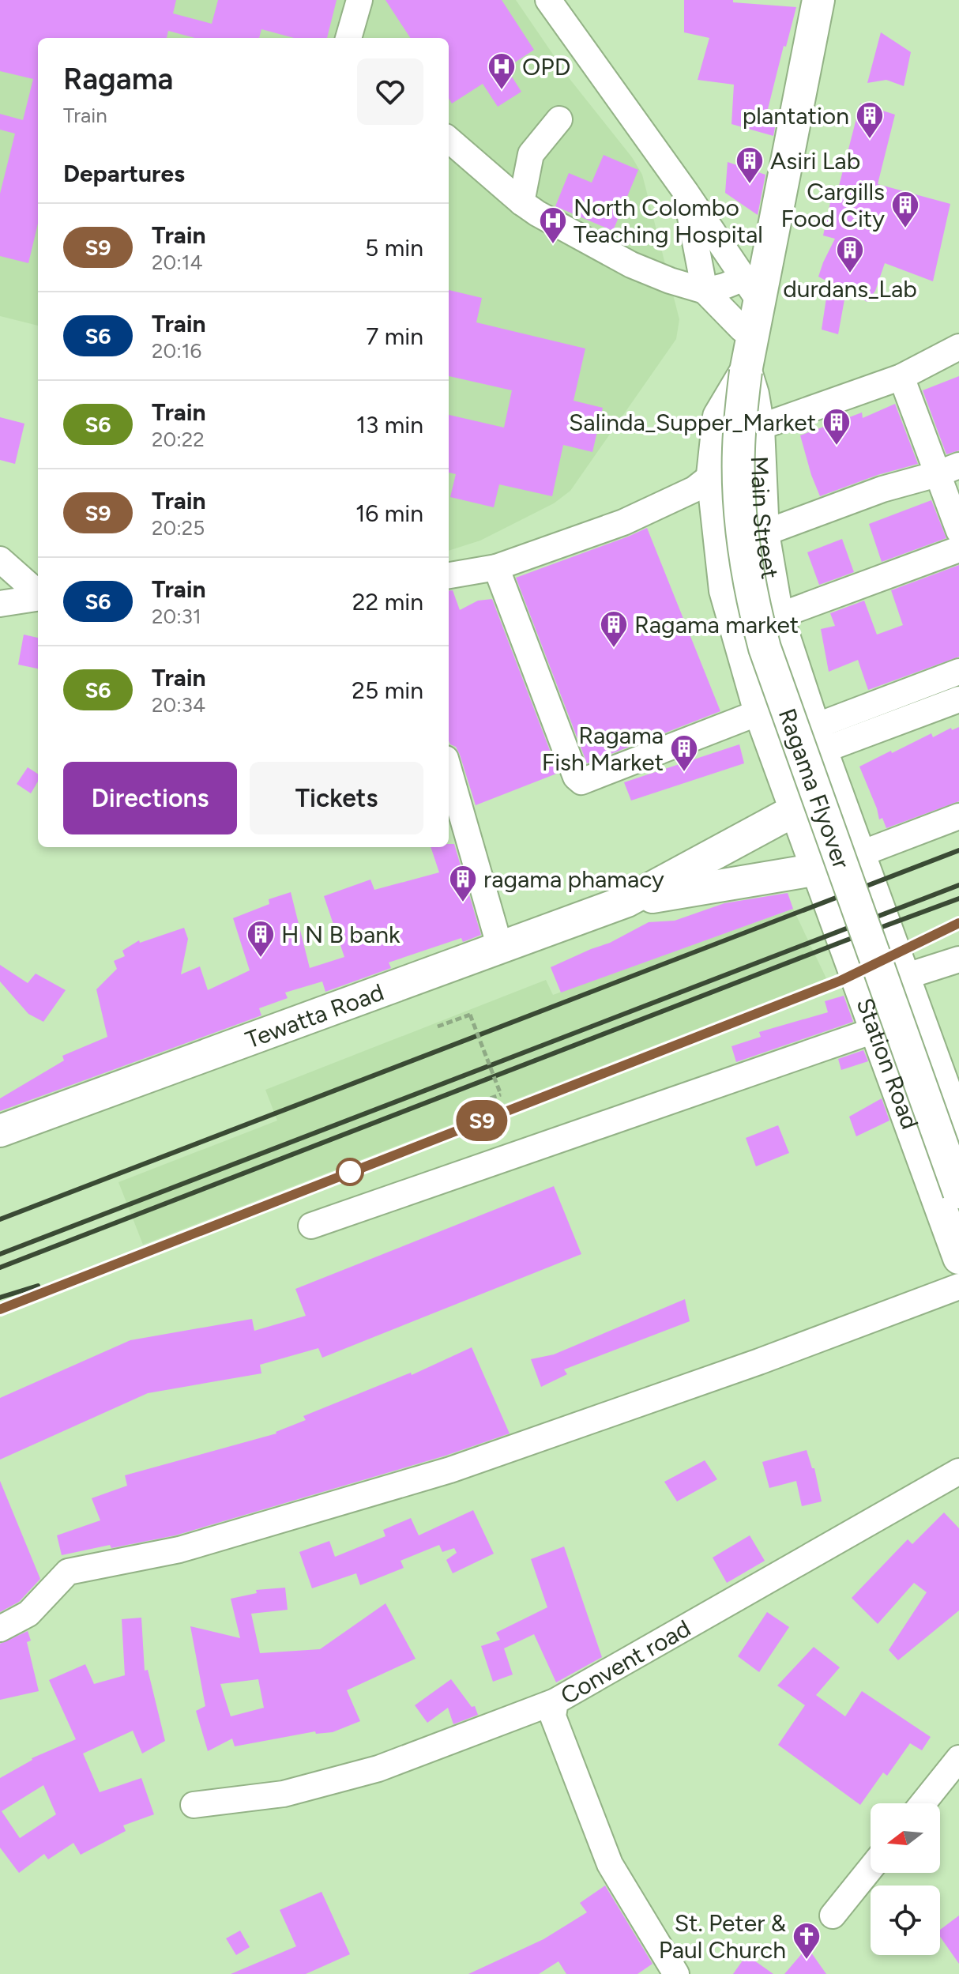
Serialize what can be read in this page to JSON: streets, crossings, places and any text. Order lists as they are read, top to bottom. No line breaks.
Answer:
{"streets":{"main road":["Main Street","Ragama Flyover","Tewatta Road","Station Road"],"street":["Convent road"]},"crossings":[["Main Street","Ragama Flyover"],["Main Street","Tewatta Road"],["Main Street","Station Road"],["Ragama Flyover","Station Road"],["Tewatta Road","Station Road"]],"places":{"hospital":["OPD","North Colombo Teaching Hospital"],"building":["plantation","Asiri Lab","Cargills Food City","durdans_Lab","Salinda_Supper_Market","Ragama market","Ragama Fish Market","ragama phamacy","H N B bank"],"church":["St. Peter & Paul Church"]},"north":"left","page":{"on_map":"S9","heading":[["Ragama","Train"],"Departures"],"list":[{"mark":"S9","name":"Train","note":"20:14","value":"5 min"},{"mark":"S6","name":"Train","note":"20:16","value":"7 min"},{"mark":"S6","name":"Train","note":"20:22","value":"13 min"},{"mark":"S9","name":"Train","note":"20:25","value":"16 min"},{"mark":"S6","name":"Train","note":"20:31","value":"22 min"},{"mark":"S6","name":"Train","note":"20:34","value":"25 min"}],"buttons":["Directions","Tickets"]}}
